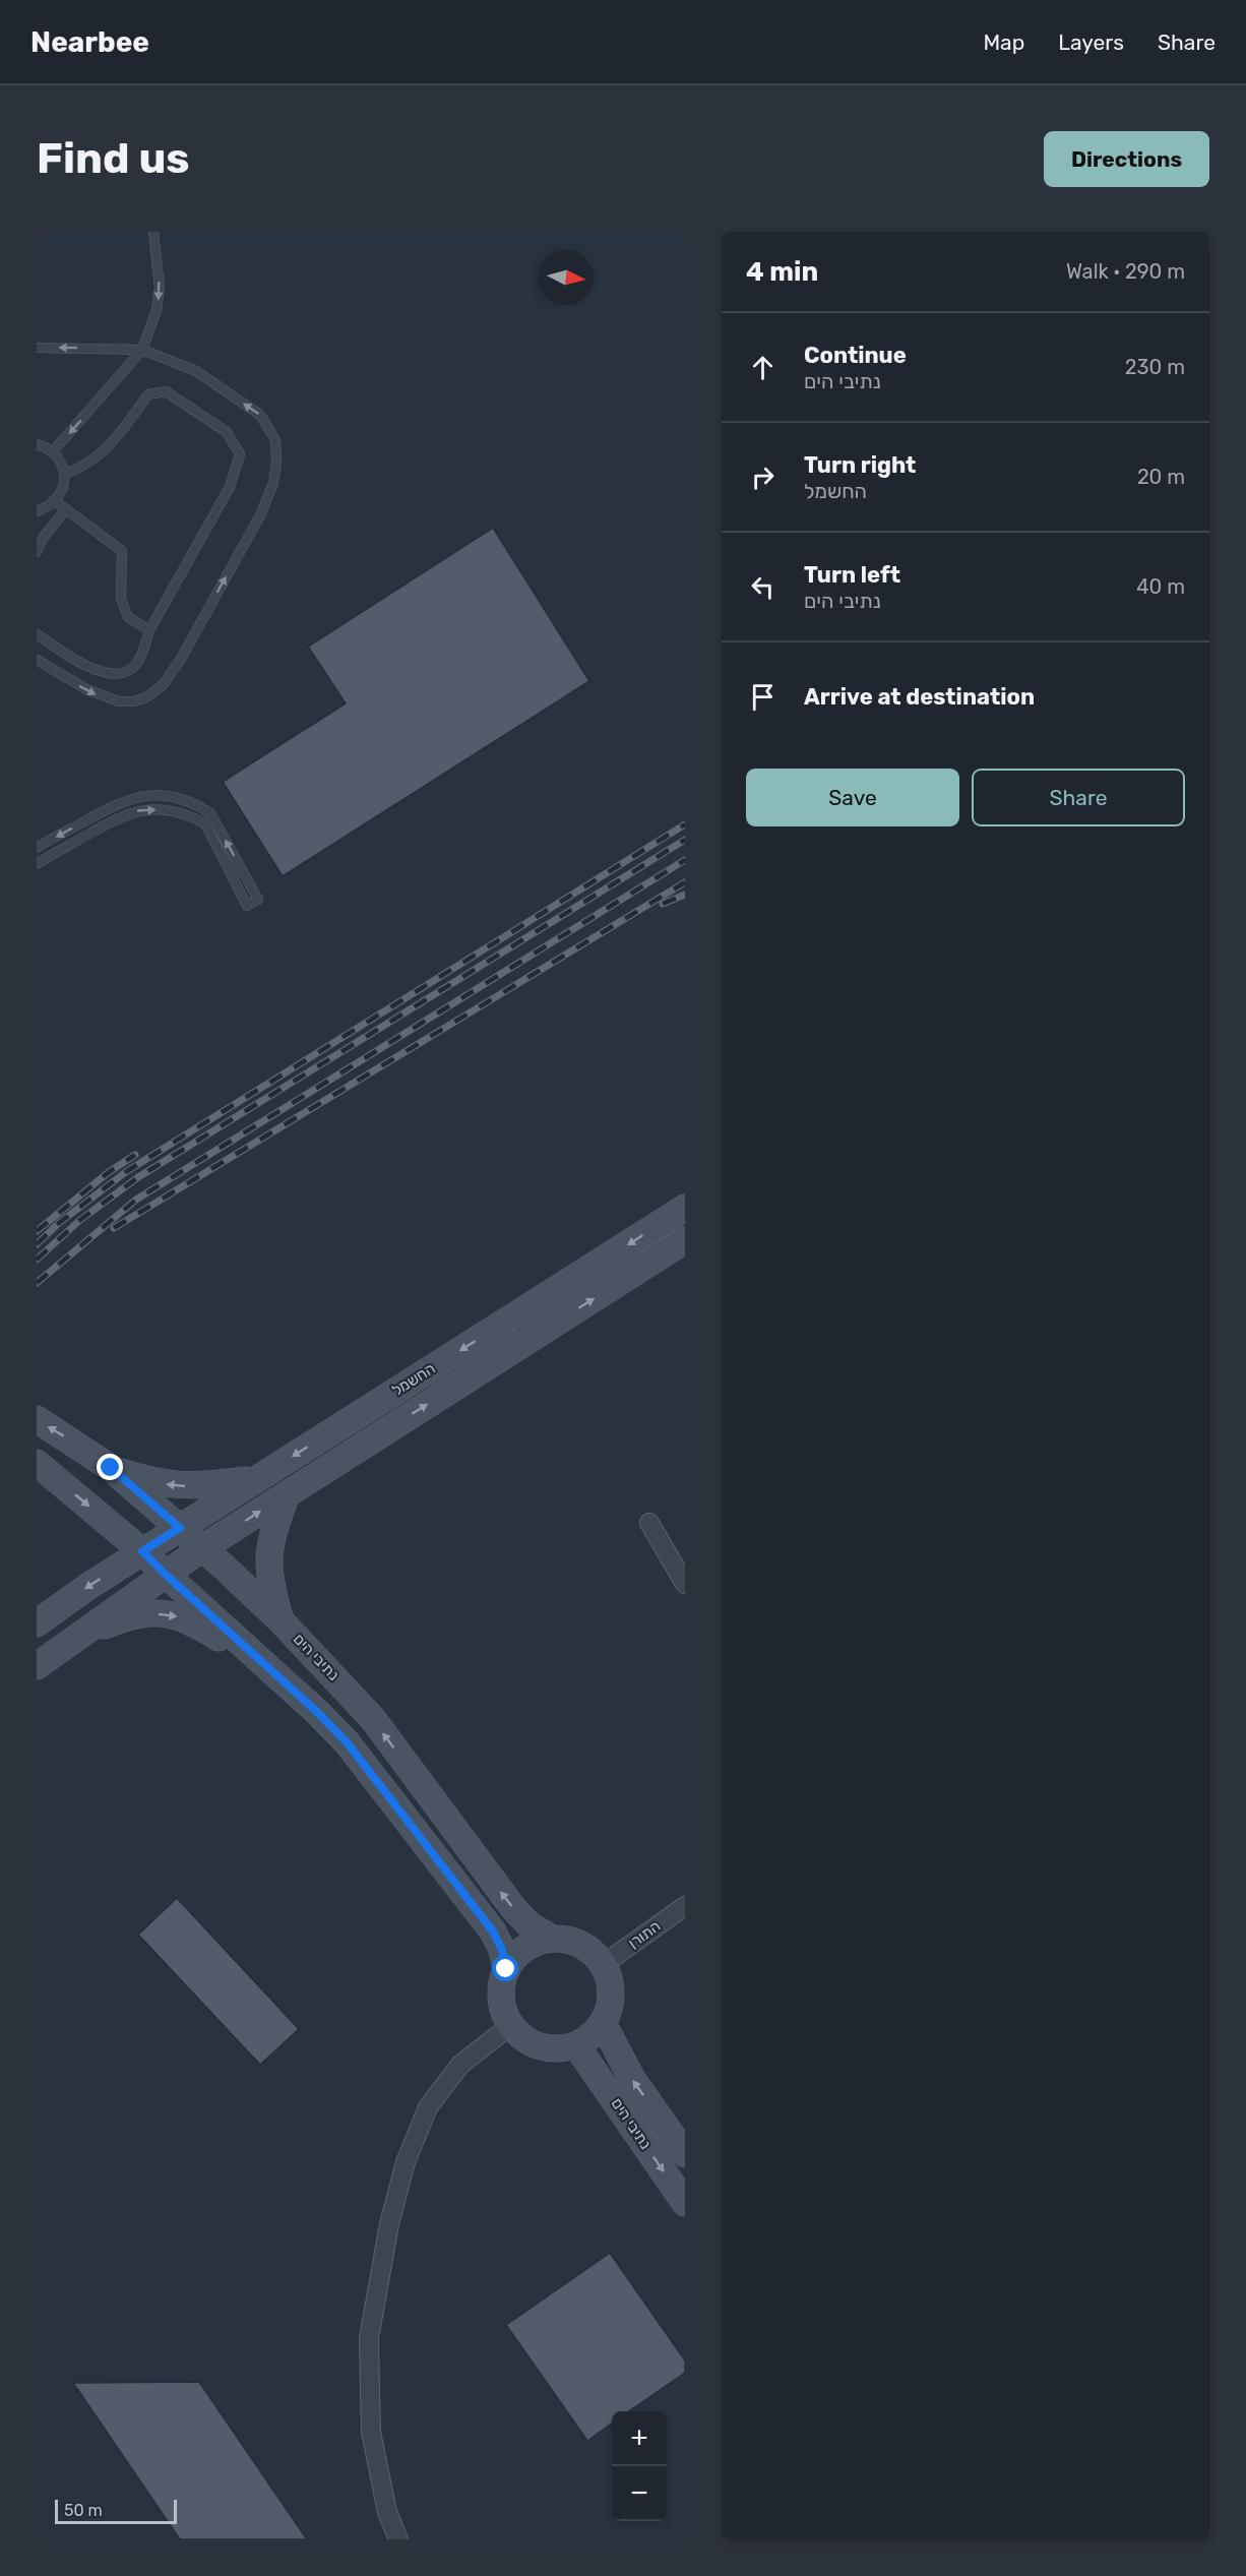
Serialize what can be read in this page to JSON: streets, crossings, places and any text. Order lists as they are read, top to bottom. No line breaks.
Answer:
{"streets":{"street":["החשמל","נתיבי הים","התורן"]},"crossings":[["החשמל","נתיבי הים"],["נתיבי הים","התורן"]],"scale_bar":"50 m","north":"right","page":{"header":"Nearbee","nav":["Map","Layers","Share"],"buttons":["Directions",["Save","Share"]],"title":"Find us","heading":["4 min","Walk · 290 m"],"list":[["Continue","נתיבי הים","230 m"],["Turn right","החשמל","20 m"],["Turn left","נתיבי הים","40 m"],"Arrive at destination"],"map_buttons":["+","−"],"scale":"50 m"}}
